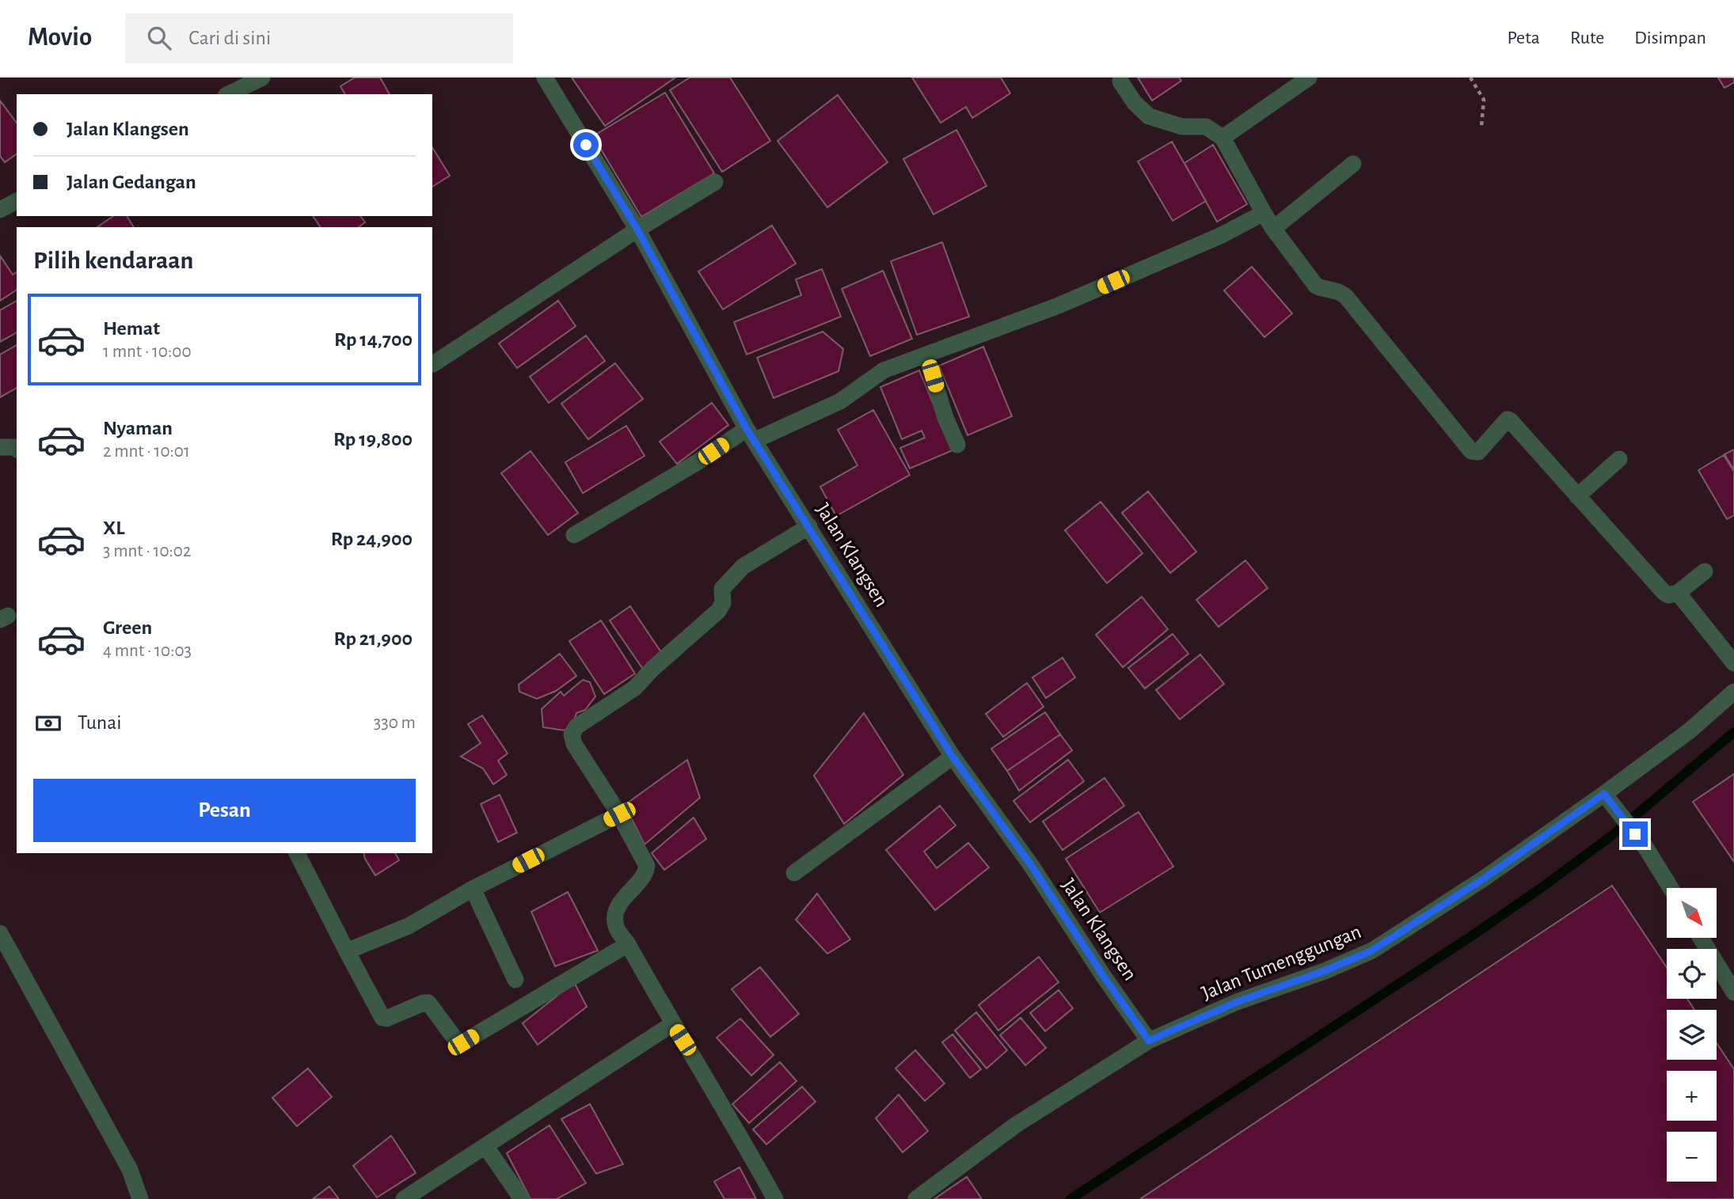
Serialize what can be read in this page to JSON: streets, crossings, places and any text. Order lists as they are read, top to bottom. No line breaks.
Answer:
{"streets":{"street":["Jalan Klangsen","Jalan Tumenggungan"]},"crossings":[["Jalan Klangsen","Jalan Tumenggungan"]],"north":"bottom right","page":{"header":"Movio","search":"Cari di sini","nav":["Peta","Rute","Disimpan"],"banner":["Jalan Klangsen","Jalan Gedangan"],"heading":"Pilih kendaraan","list":[{"name":"Hemat","note":"1 mnt · 10:00","value":"Rp 14,700"},{"name":"Nyaman","note":"2 mnt · 10:01","value":"Rp 19,800"},{"name":"XL","note":"3 mnt · 10:02","value":"Rp 24,900"},{"name":"Green","note":"4 mnt · 10:03","value":"Rp 21,900"}],"pay":["Tunai","330 m"],"buttons":"Pesan","map_buttons":["+","−"]}}
